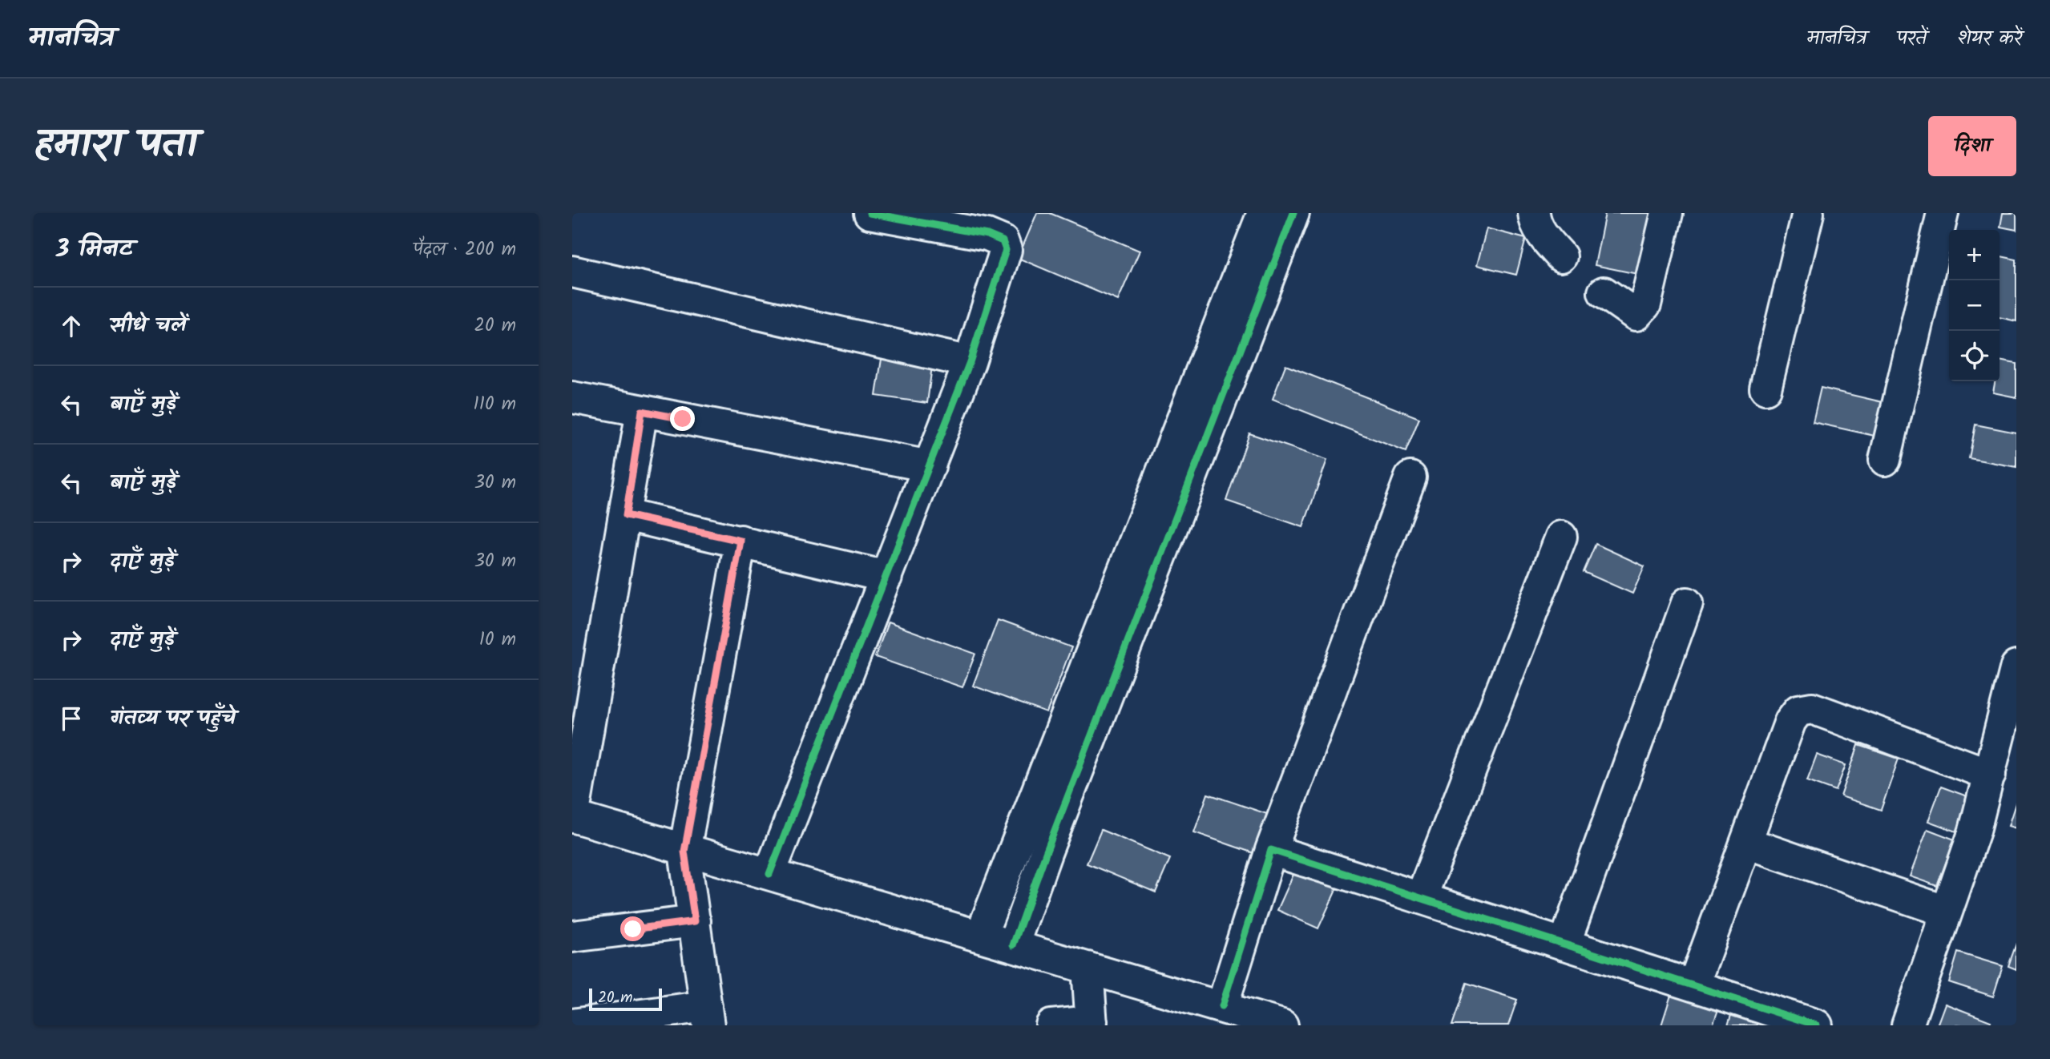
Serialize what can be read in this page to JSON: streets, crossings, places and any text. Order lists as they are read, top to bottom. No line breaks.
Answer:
{"scale_bar":"20 m","page":{"header":"मानचित्र","nav":["मानचित्र","परतें","शेयर करें"],"title":"हमारा पता","buttons":"दिशा","heading":["3 मिनट","पैदल · 200 m"],"map_buttons":["+","−"],"list":[["सीधे चलें","20 m"],["बाएँ मुड़ें","110 m"],["बाएँ मुड़ें","30 m"],["दाएँ मुड़ें","30 m"],["दाएँ मुड़ें","10 m"],"गंतव्य पर पहुँचे"],"scale":"20 m"}}
